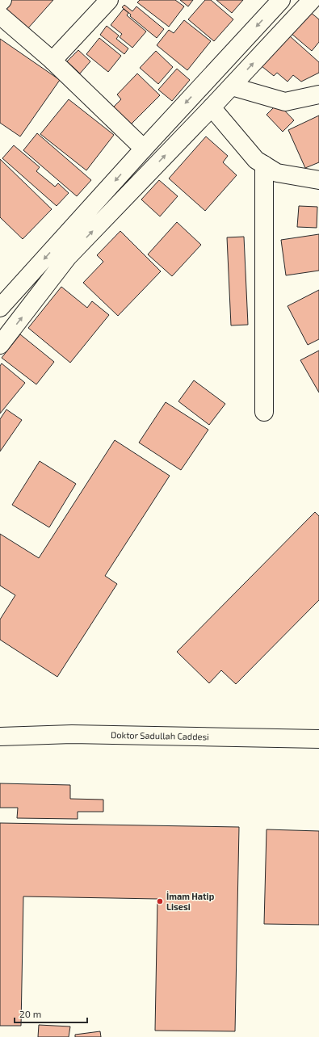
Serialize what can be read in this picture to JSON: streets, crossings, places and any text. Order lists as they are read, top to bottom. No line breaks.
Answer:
{"streets":{"street":["Doktor Sadullah Caddesi"]},"places":["İmam Hatip Lisesi"],"scale_bar":"20 m"}
